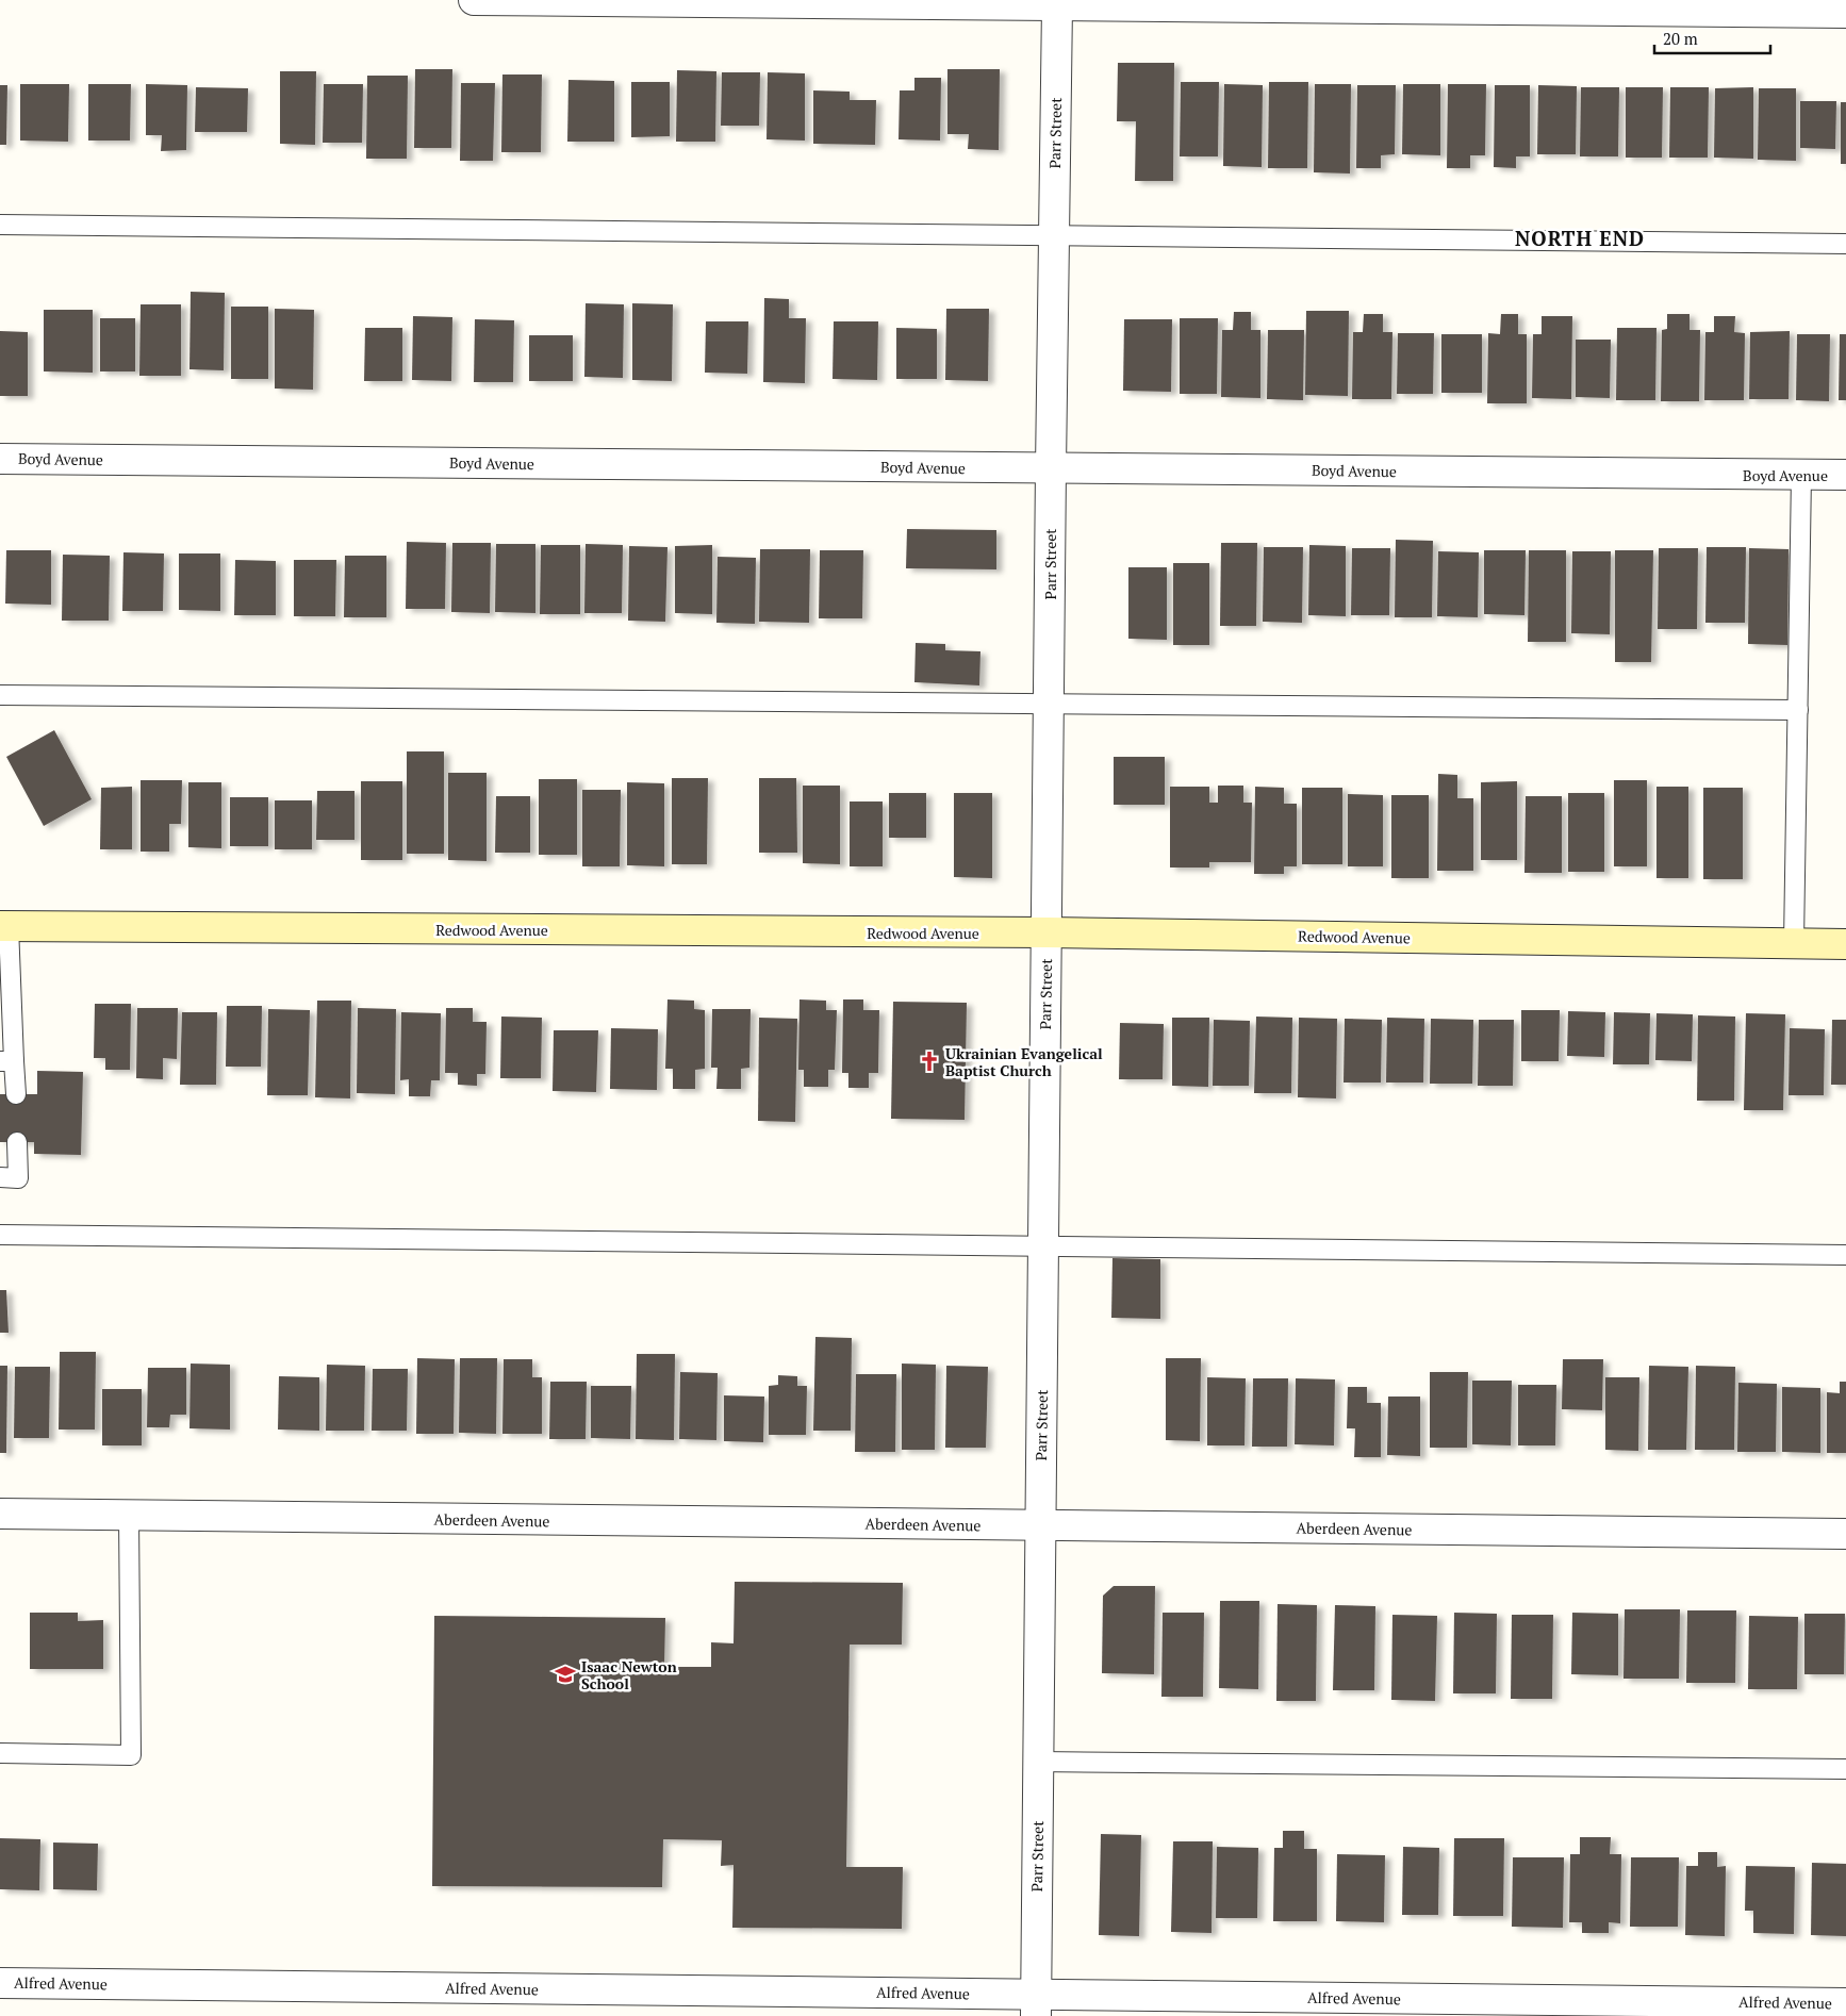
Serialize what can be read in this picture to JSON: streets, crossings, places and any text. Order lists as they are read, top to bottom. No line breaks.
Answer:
{"streets":{"street":["Parr Street","Boyd Avenue","Redwood Avenue","Aberdeen Avenue","Alfred Avenue"]},"crossings":[["Parr Street","Boyd Avenue"],["Parr Street","Redwood Avenue"],["Parr Street","Aberdeen Avenue"],["Parr Street","Alfred Avenue"]],"districts":["NORTH END"],"places":{"church":["Ukrainian Evangelical Baptist Church"],"school or university":["Isaac Newton School"]},"scale_bar":"20 m"}
